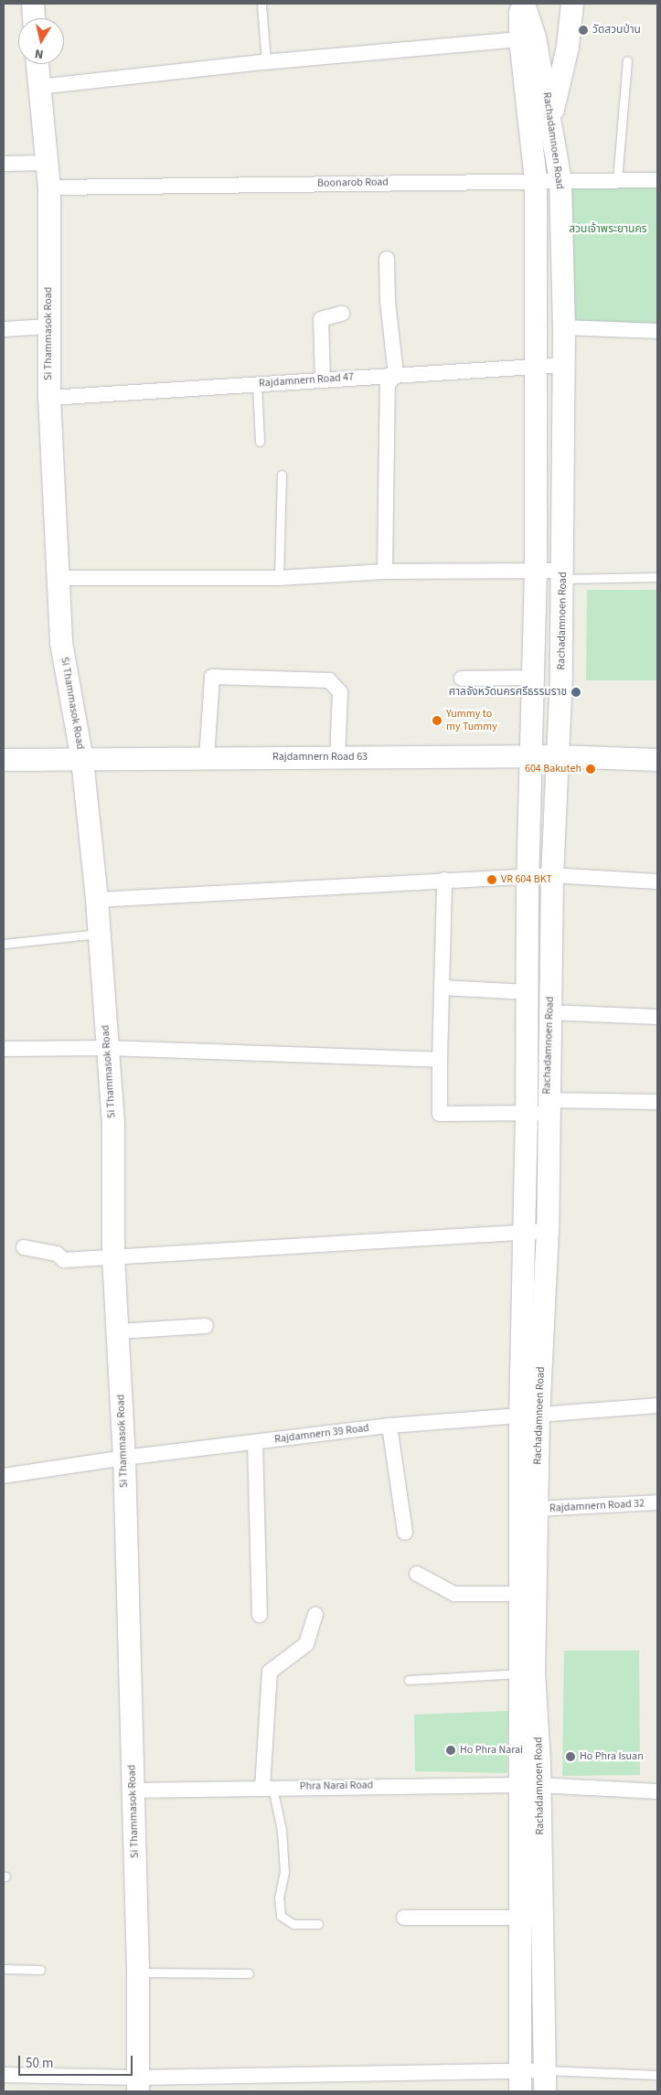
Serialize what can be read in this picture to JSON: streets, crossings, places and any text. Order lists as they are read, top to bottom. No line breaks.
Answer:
{"streets":{"main road":["Rachadamnoen Road","Si Thammasok Road","Rajdamnern Road 63"],"street":["Boonarob Road","Rajdamnern Road 47","Rajdamnern 39 Road","Rajdamnern Road 32","Phra Narai Road"]},"crossings":[["Rachadamnoen Road","Boonarob Road"],["Rachadamnoen Road","Rajdamnern Road 47"],["Rachadamnoen Road","Rajdamnern Road 63"],["Rachadamnoen Road","Rajdamnern 39 Road"],["Rachadamnoen Road","Rajdamnern Road 32"],["Rachadamnoen Road","Phra Narai Road"],["Boonarob Road","Si Thammasok Road"],["Si Thammasok Road","Rajdamnern Road 47"],["Si Thammasok Road","Rajdamnern Road 63"],["Si Thammasok Road","Rajdamnern 39 Road"],["Si Thammasok Road","Phra Narai Road"]],"parks":["สวนเจ้าพระยานคร"],"places":["วัดสวนป่าน","ศาลจังหวัดนครศรีธรรมราช","Yummy to my Tummy","604 Bakuteh","VR 604 BKT","Ho Phra Narai","Ho Phra Isuan"],"scale_bar":"50 m","north":"bottom"}
